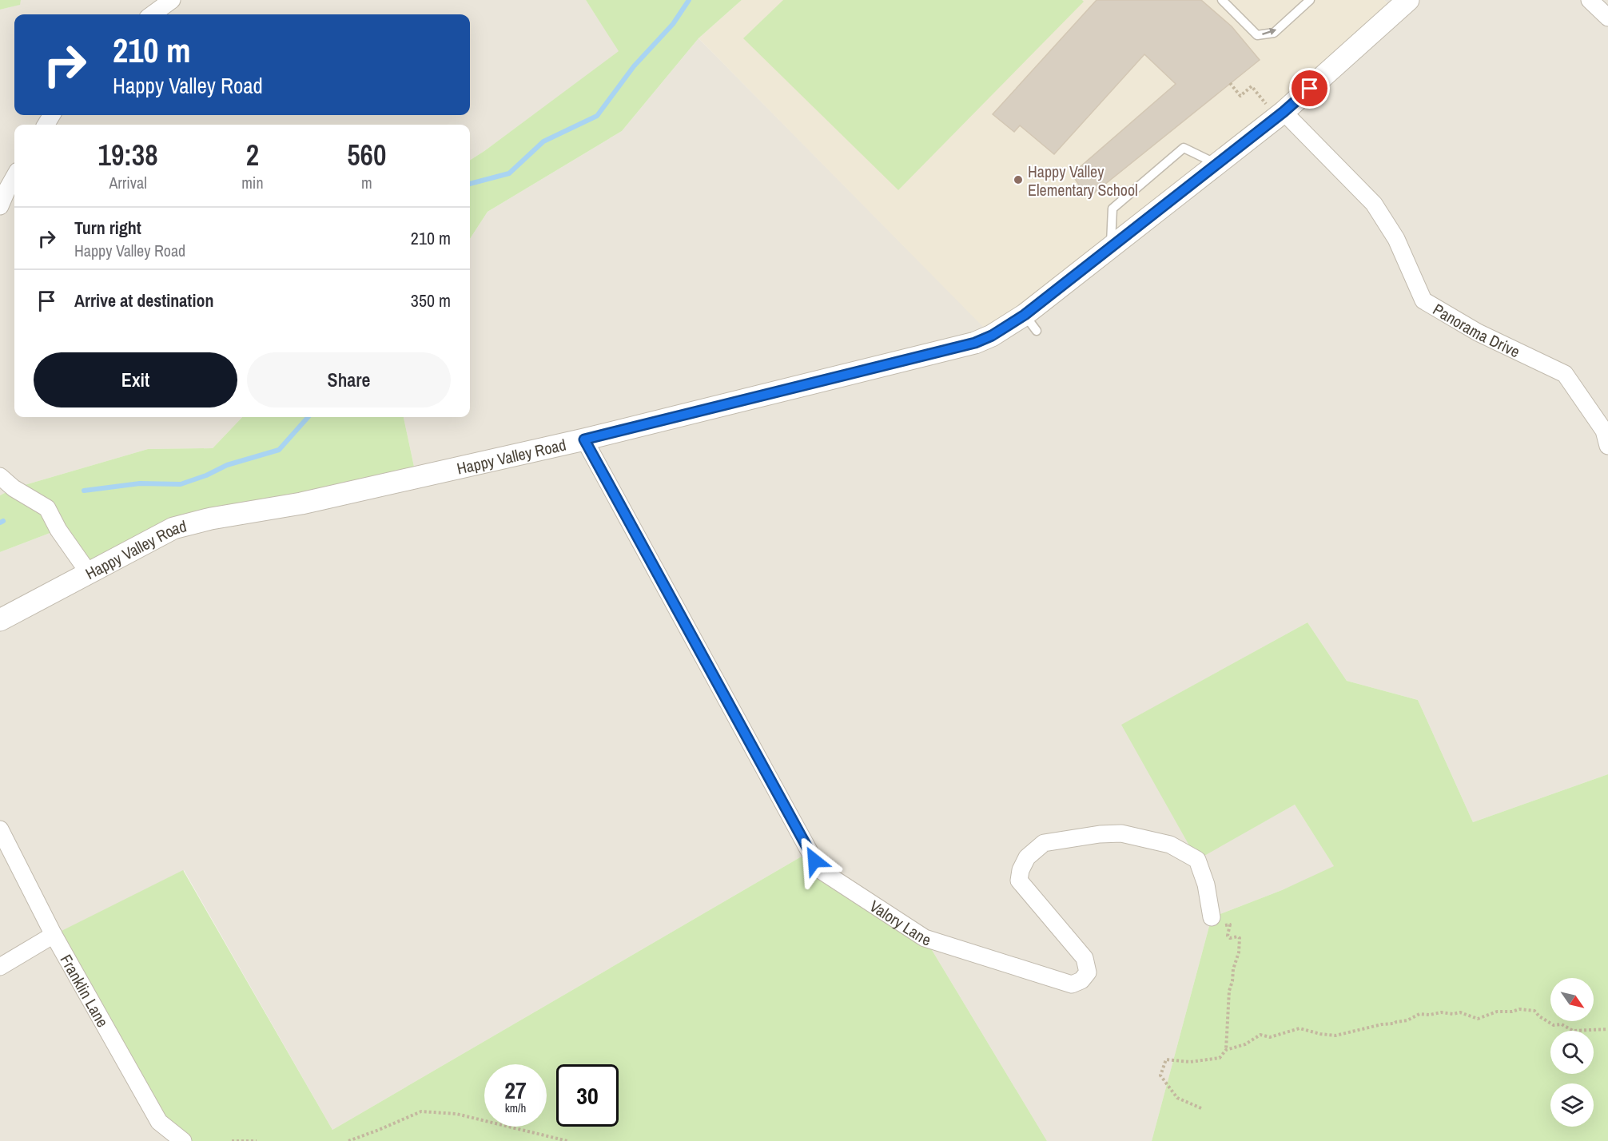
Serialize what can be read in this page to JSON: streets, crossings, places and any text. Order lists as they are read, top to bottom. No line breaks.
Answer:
{"streets":{"street":["Panorama Drive","Happy Valley Road","Valory Lane","Franklin Lane"]},"crossings":[["Panorama Drive","Happy Valley Road"],["Happy Valley Road","Valory Lane"]],"places":["Happy Valley Elementary School"],"north":"bottom right","page":{"turn":["210 m","Happy Valley Road"],"eta":["19:38","Arrival","2","min","560","m"],"list":[{"name":"Turn right","note":"Happy Valley Road","value":"210 m"},{"name":"Arrive at destination","value":"350 m"}],"buttons":["Exit","Share"],"speed":"27 km/h","limit":"30"}}
